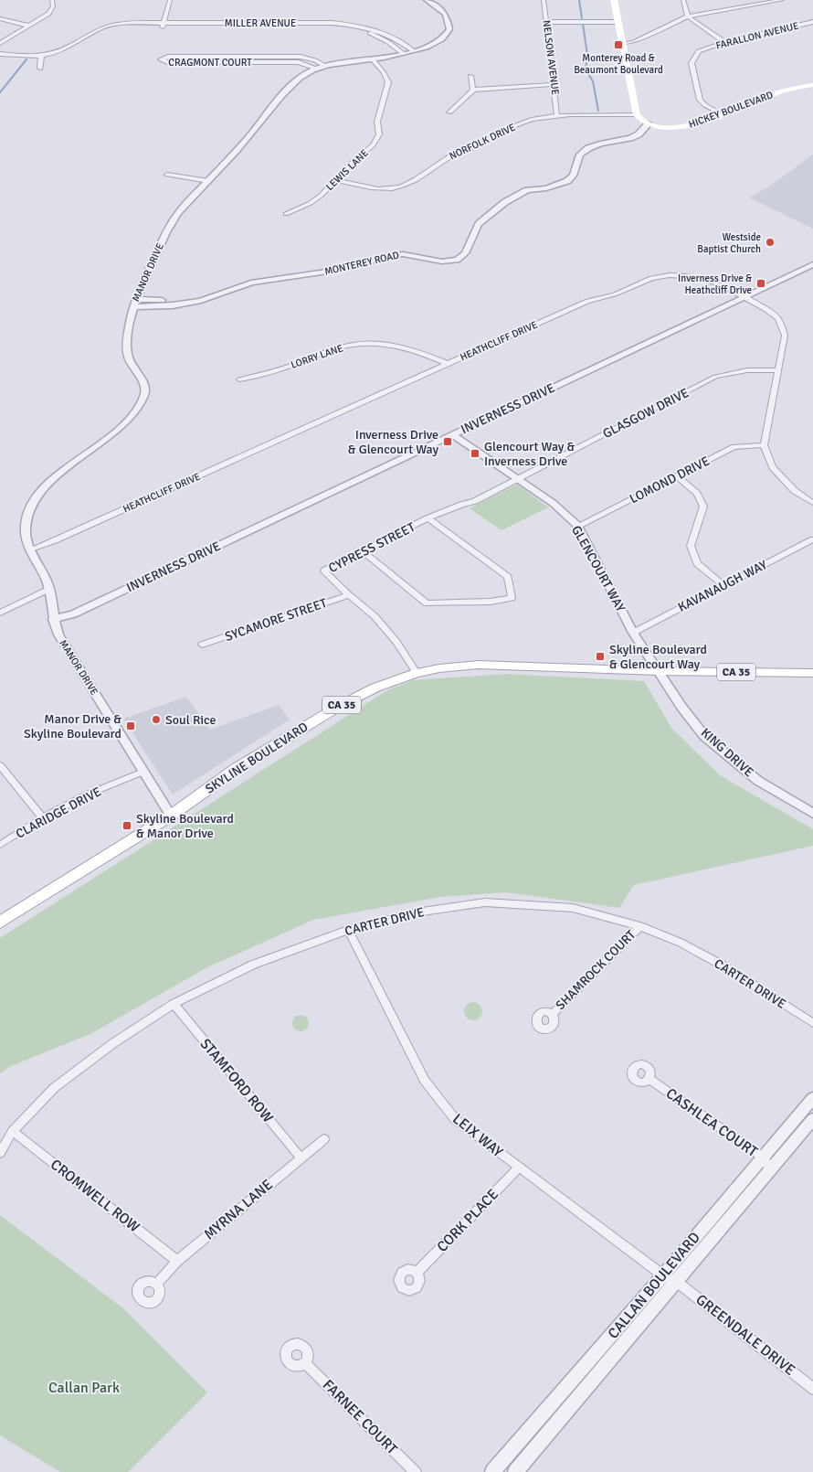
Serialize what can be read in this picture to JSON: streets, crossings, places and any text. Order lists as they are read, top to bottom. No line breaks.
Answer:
{"streets":{"main road":["HICKEY BOULEVARD","CA 35","SKYLINE BOULEVARD"],"street":["MILLER AVENUE","FARALLON AVENUE","NELSON AVENUE","CRAGMONT COURT","NORFOLK DRIVE","LEWIS LANE","MONTEREY ROAD","MANOR DRIVE","HEATHCLIFF DRIVE","LORRY LANE","INVERNESS DRIVE","GLASGOW DRIVE","LOMOND DRIVE","CYPRESS STREET","GLENCOURT WAY","KAVANAUGH WAY","SYCAMORE STREET","KING DRIVE","CLARIDGE DRIVE","CARTER DRIVE","SHAMROCK COURT","STAMFORD ROW","CASHLEA COURT","LEIX WAY","CROMWELL ROW","MYRNA LANE","CORK PLACE","CALLAN BOULEVARD","GREENDALE DRIVE","FARNEE COURT"]},"crossings":[["MILLER AVENUE","MANOR DRIVE"],["FARALLON AVENUE","HICKEY BOULEVARD"],["NELSON AVENUE","NORFOLK DRIVE"],["CRAGMONT COURT","MANOR DRIVE"],["HICKEY BOULEVARD","MONTEREY ROAD"],["NORFOLK DRIVE","LEWIS LANE"],["LEWIS LANE","MANOR DRIVE"],["MONTEREY ROAD","MANOR DRIVE"],["MANOR DRIVE","HEATHCLIFF DRIVE"],["MANOR DRIVE","INVERNESS DRIVE"],["MANOR DRIVE","SKYLINE BOULEVARD"],["MANOR DRIVE","CLARIDGE DRIVE"],["HEATHCLIFF DRIVE","LORRY LANE"],["HEATHCLIFF DRIVE","INVERNESS DRIVE"],["HEATHCLIFF DRIVE","GLASGOW DRIVE"],["HEATHCLIFF DRIVE","LOMOND DRIVE"],["INVERNESS DRIVE","GLENCOURT WAY"],["GLASGOW DRIVE","CYPRESS STREET"],["GLASGOW DRIVE","GLENCOURT WAY"],["LOMOND DRIVE","GLENCOURT WAY"],["CYPRESS STREET","GLENCOURT WAY"],["CYPRESS STREET","SYCAMORE STREET"],["CYPRESS STREET","SKYLINE BOULEVARD"],["GLENCOURT WAY","KAVANAUGH WAY"],["GLENCOURT WAY","KING DRIVE"],["GLENCOURT WAY","SKYLINE BOULEVARD"],["KING DRIVE","SKYLINE BOULEVARD"],["CARTER DRIVE","SHAMROCK COURT"],["CARTER DRIVE","STAMFORD ROW"],["CARTER DRIVE","LEIX WAY"],["CARTER DRIVE","CROMWELL ROW"],["STAMFORD ROW","MYRNA LANE"],["CASHLEA COURT","CALLAN BOULEVARD"],["LEIX WAY","CORK PLACE"],["LEIX WAY","CALLAN BOULEVARD"],["LEIX WAY","GREENDALE DRIVE"],["CROMWELL ROW","MYRNA LANE"],["CALLAN BOULEVARD","GREENDALE DRIVE"]],"parks":["Callan Park"],"places":{"transit":["Monterey Road & Beaumont Boulevard","Inverness Drive & Heathcliff Drive","Inverness Drive & Glencourt Way","Glencourt Way & Inverness Drive","Skyline Boulevard & Glencourt Way","Manor Drive & Skyline Boulevard","Skyline Boulevard & Manor Drive"],"other":["Westside Baptist Church","Soul Rice"]}}
